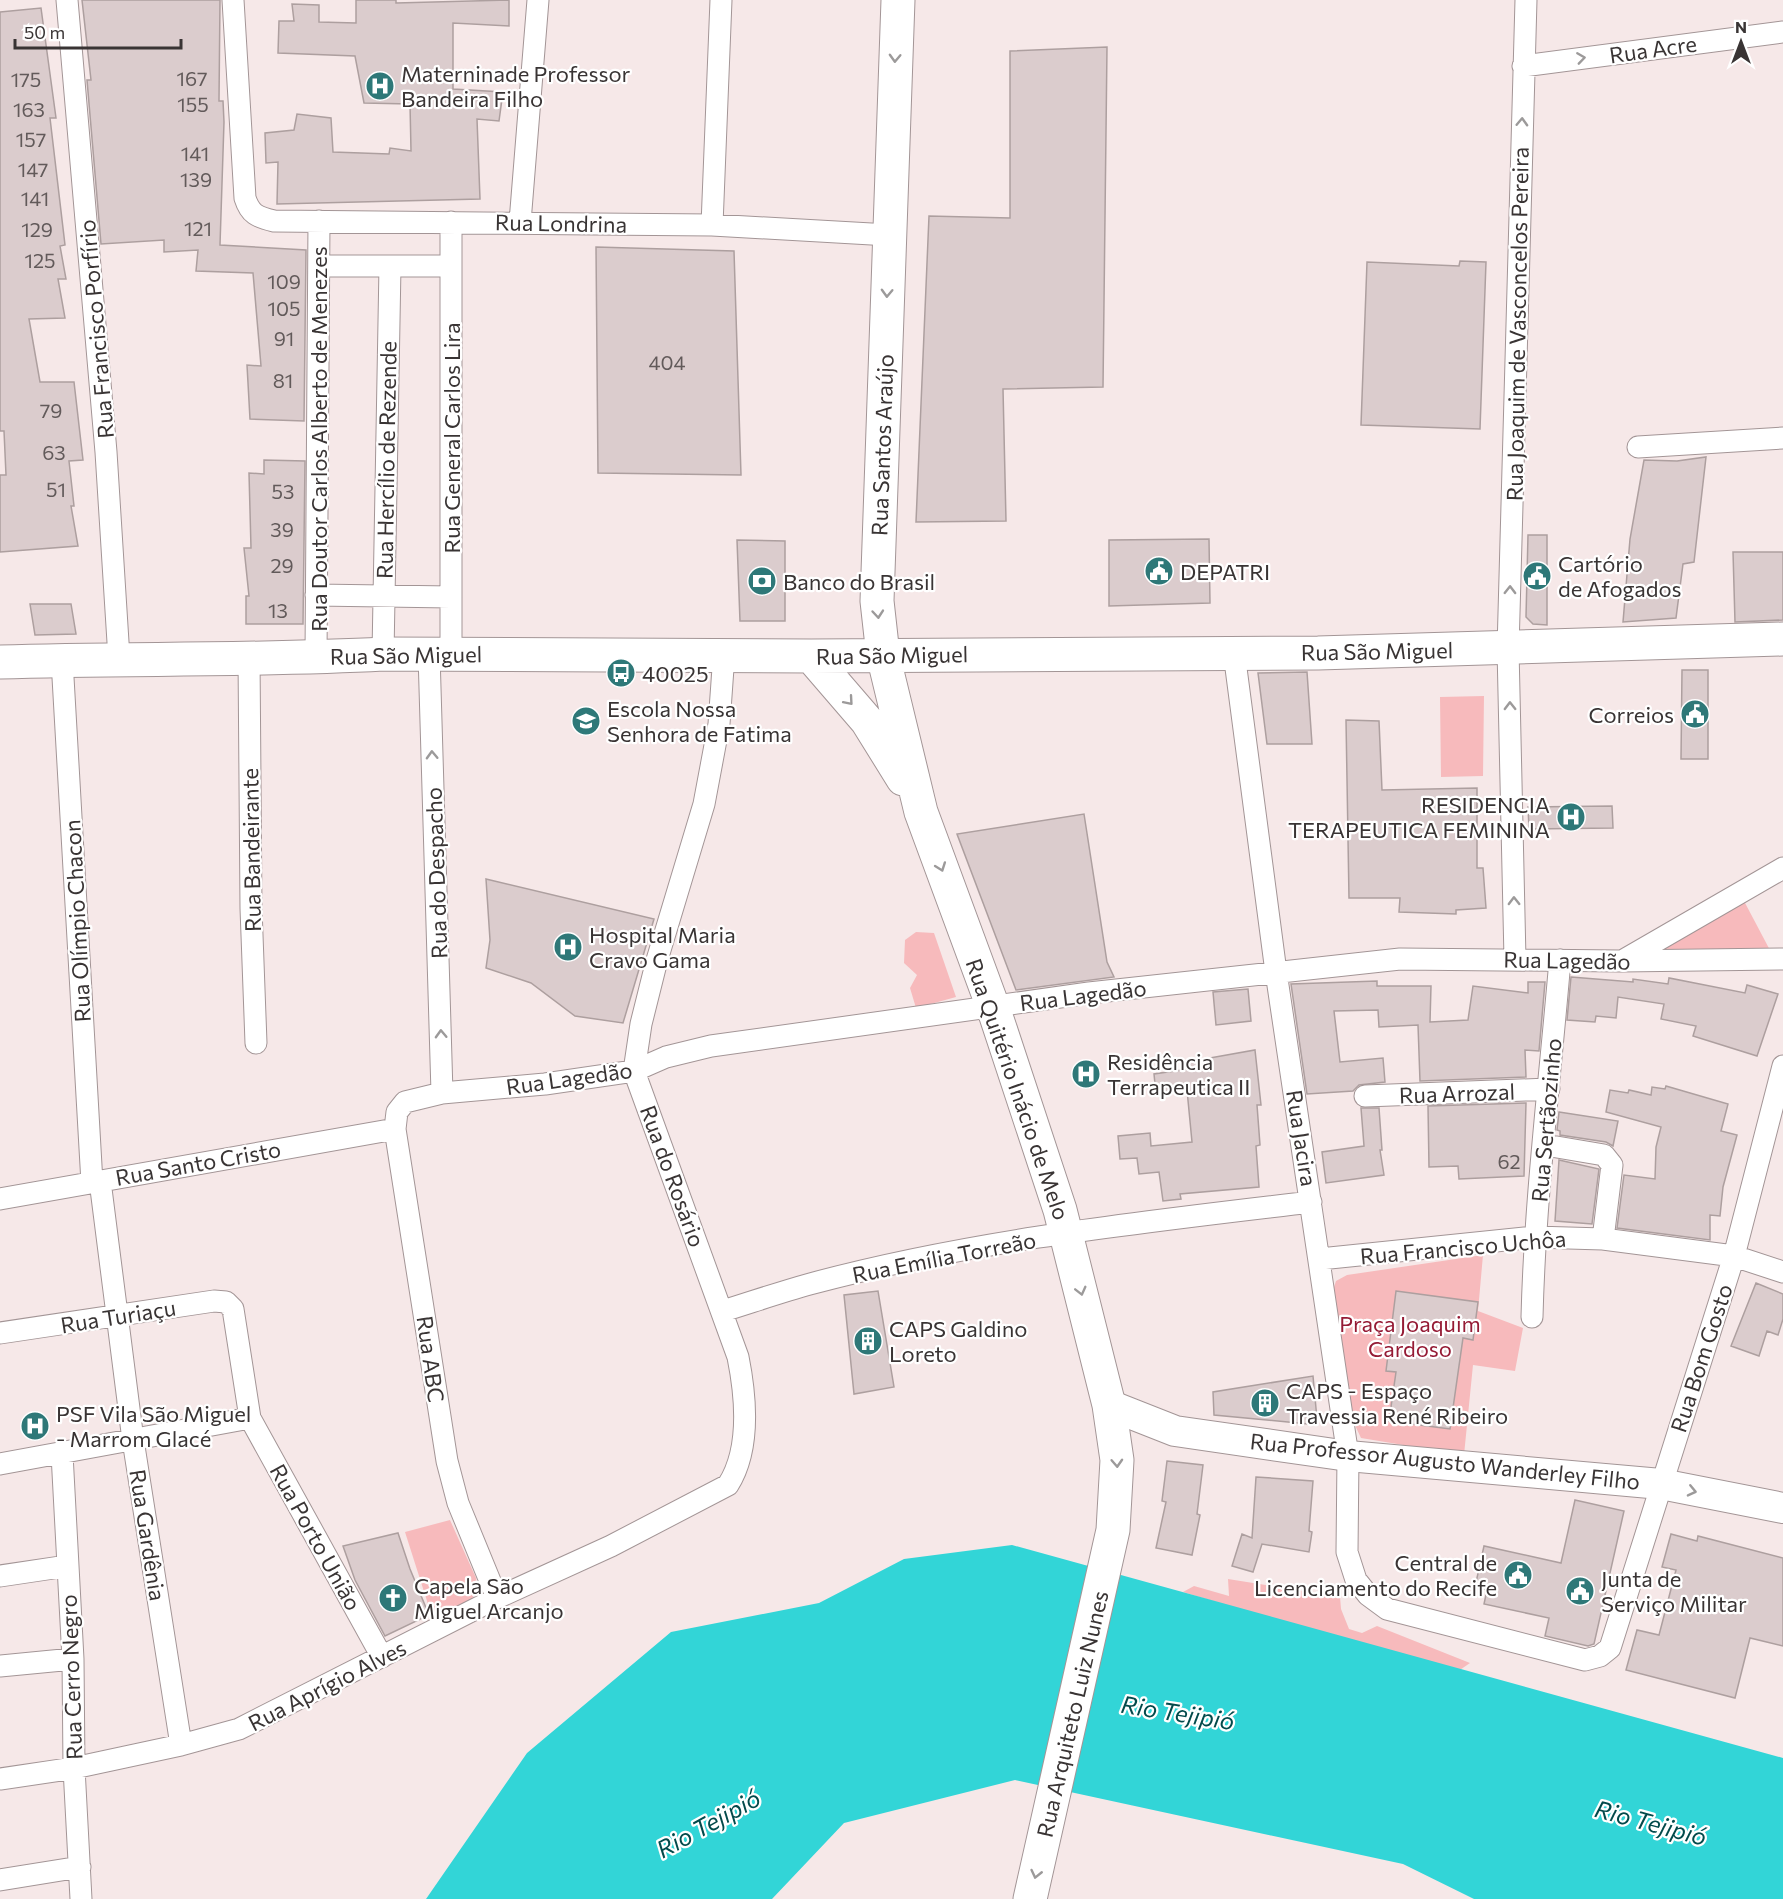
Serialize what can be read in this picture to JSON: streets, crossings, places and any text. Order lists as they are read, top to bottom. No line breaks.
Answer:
{"streets":{"main road":["Rua Santos Araújo","Rua São Miguel","Rua Quitério Inácio de Melo","Rua Professor Augusto Wanderley Filho","Rua Arquiteto Luiz Nunes"],"street":["Rua Acre","Rua Londrina","Rua Joaquim de Vasconcelos Pereira","Rua Francisco Porfírio","Rua General Carlos Lira","Rua Doutor Carlos Alberto de Menezes","Rua Hercílio de Rezende","Rua Bandeirante","Rua do Despacho","Rua Olímpio Chacon","Rua Lagedão","Rua Arrozal","Rua Sertãozinho","Rua Jacira","Rua Santo Cristo","Rua do Rosário","Rua Francisco Uchôa","Rua Emília Torreão","Rua Turiaçu","Rua Bom Gosto","Rua ABC","Rua Gardênia","Rua Porto União","Rua Cerro Negro","Rua Aprígio Alves"]},"crossings":[["Rua Acre","Rua Joaquim de Vasconcelos Pereira"],["Rua Londrina","Rua General Carlos Lira"],["Rua Londrina","Rua Doutor Carlos Alberto de Menezes"],["Rua Londrina","Rua Santos Araújo"],["Rua Joaquim de Vasconcelos Pereira","Rua São Miguel"],["Rua Joaquim de Vasconcelos Pereira","Rua Lagedão"],["Rua Francisco Porfírio","Rua São Miguel"],["Rua General Carlos Lira","Rua São Miguel"],["Rua General Carlos Lira","Rua do Despacho"],["Rua Doutor Carlos Alberto de Menezes","Rua São Miguel"],["Rua Santos Araújo","Rua São Miguel"],["Rua Santos Araújo","Rua Quitério Inácio de Melo"],["Rua Hercílio de Rezende","Rua São Miguel"],["Rua São Miguel","Rua Bandeirante"],["Rua São Miguel","Rua do Despacho"],["Rua São Miguel","Rua Olímpio Chacon"],["Rua São Miguel","Rua Quitério Inácio de Melo"],["Rua São Miguel","Rua Jacira"],["Rua São Miguel","Rua do Rosário"],["Rua do Despacho","Rua Lagedão"],["Rua Olímpio Chacon","Rua Santo Cristo"],["Rua Olímpio Chacon","Rua Gardênia"],["Rua Lagedão","Rua Quitério Inácio de Melo"],["Rua Lagedão","Rua Sertãozinho"],["Rua Lagedão","Rua Jacira"],["Rua Lagedão","Rua Santo Cristo"],["Rua Lagedão","Rua do Rosário"],["Rua Lagedão","Rua ABC"],["Rua Quitério Inácio de Melo","Rua Emília Torreão"],["Rua Quitério Inácio de Melo","Rua Professor Augusto Wanderley Filho"],["Rua Quitério Inácio de Melo","Rua Arquiteto Luiz Nunes"],["Rua Arrozal","Rua Sertãozinho"],["Rua Sertãozinho","Rua Francisco Uchôa"],["Rua Jacira","Rua Francisco Uchôa"],["Rua Jacira","Rua Emília Torreão"],["Rua Jacira","Rua Bom Gosto"],["Rua Jacira","Rua Professor Augusto Wanderley Filho"],["Rua Santo Cristo","Rua ABC"],["Rua Santo Cristo","Rua Gardênia"],["Rua do Rosário","Rua Emília Torreão"],["Rua do Rosário","Rua Aprígio Alves"],["Rua Francisco Uchôa","Rua Bom Gosto"],["Rua Turiaçu","Rua Gardênia"],["Rua Turiaçu","Rua Porto União"],["Rua Bom Gosto","Rua Professor Augusto Wanderley Filho"],["Rua ABC","Rua Aprígio Alves"],["Rua Gardênia","Rua Aprígio Alves"],["Rua Porto União","Rua Aprígio Alves"],["Rua Cerro Negro","Rua Aprígio Alves"]],"one_way":["Rua Acre","Rua Joaquim de Vasconcelos Pereira","Rua Santos Araújo","Rua do Despacho","Rua Quitério Inácio de Melo","Rua Arquiteto Luiz Nunes"],"water":["Rio Tejipió"],"parks":["Praça Joaquim Cardoso"],"places":{"hospital":["Materninade Professor Bandeira Filho","RESIDENCIA TERAPEUTICA FEMININA","Hospital Maria Cravo Gama","Residência Terrapeutica II","PSF Vila São Miguel - Marrom Glacé"],"public building":["DEPATRI","Cartório de Afogados","Correios","Central de Licenciamento do Recife","Junta de Serviço Militar"],"bank":["Banco do Brasil"],"bus stop":["40025"],"school or university":["Escola Nossa Senhora de Fatima"],"building":["CAPS Galdino Loreto","CAPS - Espaço Travessia René Ribeiro"],"church":["Capela São Miguel Arcanjo"]},"house_numbers":["167","175","155","163","157","141","147","139","141","121","129","125","109","105","91","404","81","79","63","51","53","39","29","13","62"],"scale_bar":"50 m","north":"top"}
